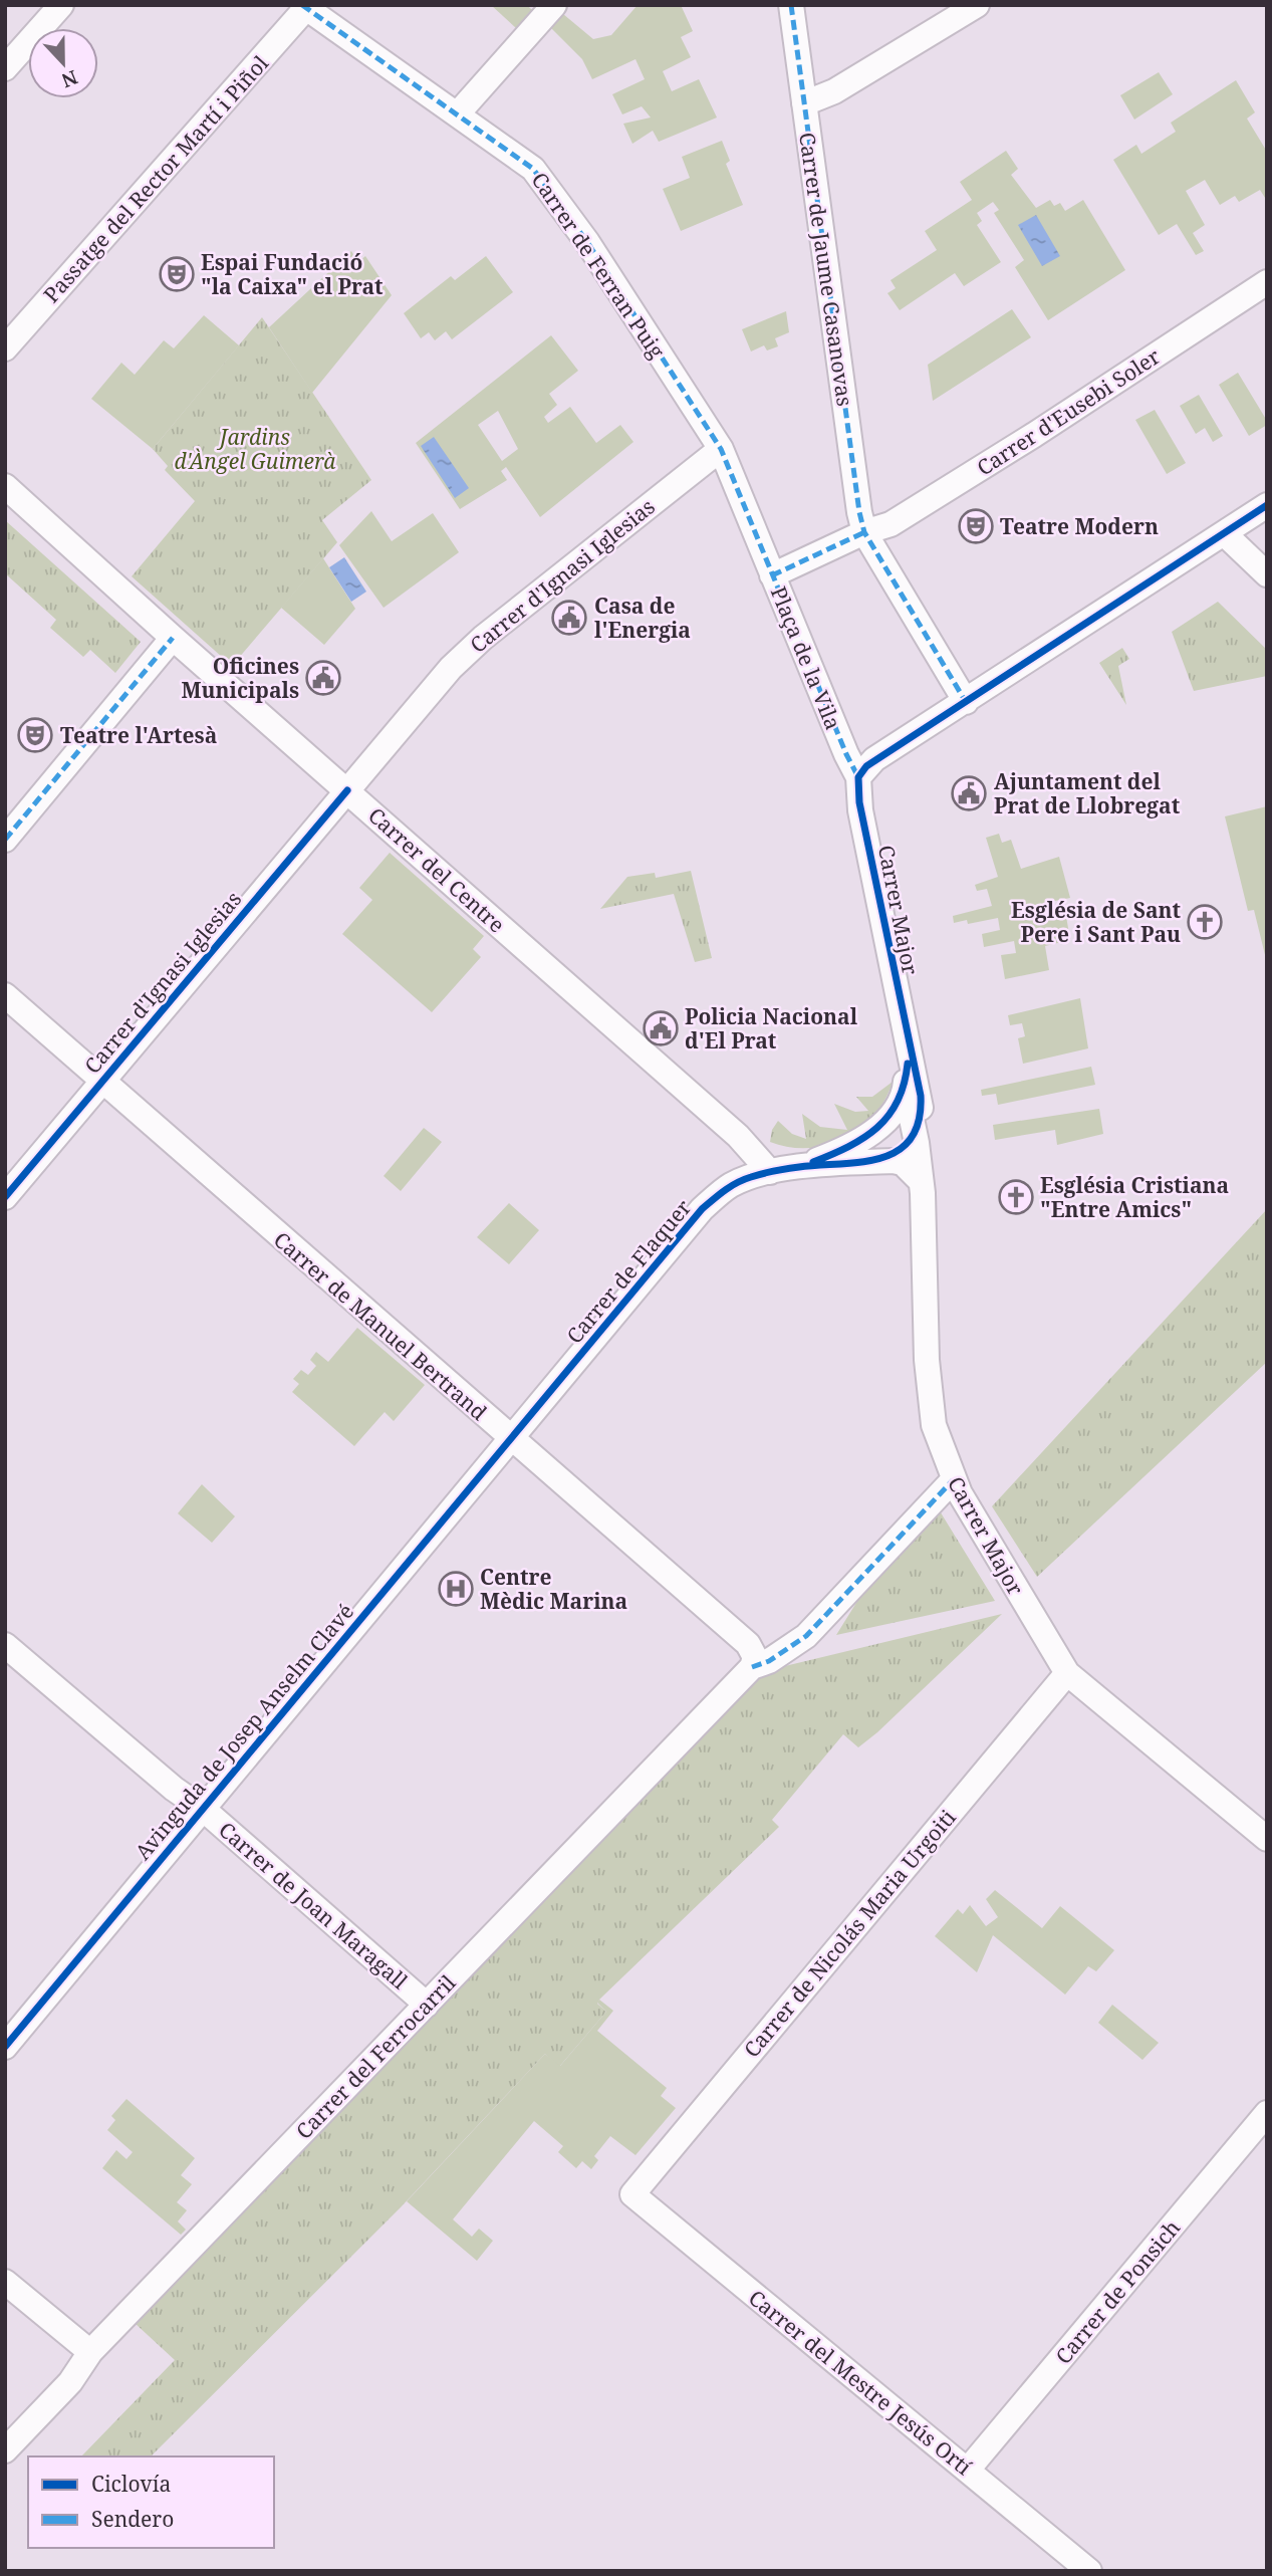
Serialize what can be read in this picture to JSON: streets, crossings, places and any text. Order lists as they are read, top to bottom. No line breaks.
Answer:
{"streets":{"street":["Passatge del Rector Martí i Piñol","Carrer de Ferran Puig","Carrer de Jaume Casanovas","Carrer d'Eusebi Soler","Carrer d'Ignasi Iglesias","Plaça de la Vila","Carrer del Centre","Carrer Major","Carrer de Flaquer","Carrer de Manuel Bertrand","Avinguda de Josep Anselm Clavé","Carrer de Joan Maragall","Carrer de Nicolás Maria Urgoiti","Carrer del Ferrocarril","Carrer de Ponsich","Carrer del Mestre Jesús Ortí"]},"crossings":[["Passatge del Rector Martí i Piñol","Carrer de Ferran Puig"],["Carrer de Ferran Puig","Carrer d'Ignasi Iglesias"],["Carrer de Ferran Puig","Plaça de la Vila"],["Carrer de Jaume Casanovas","Carrer d'Eusebi Soler"],["Carrer de Jaume Casanovas","Plaça de la Vila"],["Carrer d'Eusebi Soler","Plaça de la Vila"],["Carrer d'Ignasi Iglesias","Carrer del Centre"],["Carrer d'Ignasi Iglesias","Carrer de Manuel Bertrand"],["Plaça de la Vila","Carrer Major"],["Carrer del Centre","Carrer de Flaquer"],["Carrer Major","Carrer de Nicolás Maria Urgoiti"],["Carrer Major","Carrer del Ferrocarril"],["Carrer de Flaquer","Carrer de Manuel Bertrand"],["Carrer de Flaquer","Avinguda de Josep Anselm Clavé"],["Carrer de Manuel Bertrand","Avinguda de Josep Anselm Clavé"],["Carrer de Manuel Bertrand","Carrer del Ferrocarril"],["Avinguda de Josep Anselm Clavé","Carrer de Joan Maragall"],["Carrer de Joan Maragall","Carrer del Ferrocarril"],["Carrer de Nicolás Maria Urgoiti","Carrer del Mestre Jesús Ortí"],["Carrer de Ponsich","Carrer del Mestre Jesús Ortí"]],"parks":["Jardins d'Àngel Guimerà"],"places":{"theatre":["Espai Fundació \"la Caixa\" el Prat","Teatre Modern","Teatre l'Artesà"],"public building":["Casa de l'Energia","Oficines Municipals","Ajuntament del Prat de Llobregat","Policia Nacional d'El Prat"],"church":["Església de Sant Pere i Sant Pau","Església Cristiana \"Entre Amics\""],"hospital":["Centre Mèdic Marina"]},"legend":["Ciclovía","Sendero"],"north":"bottom"}
